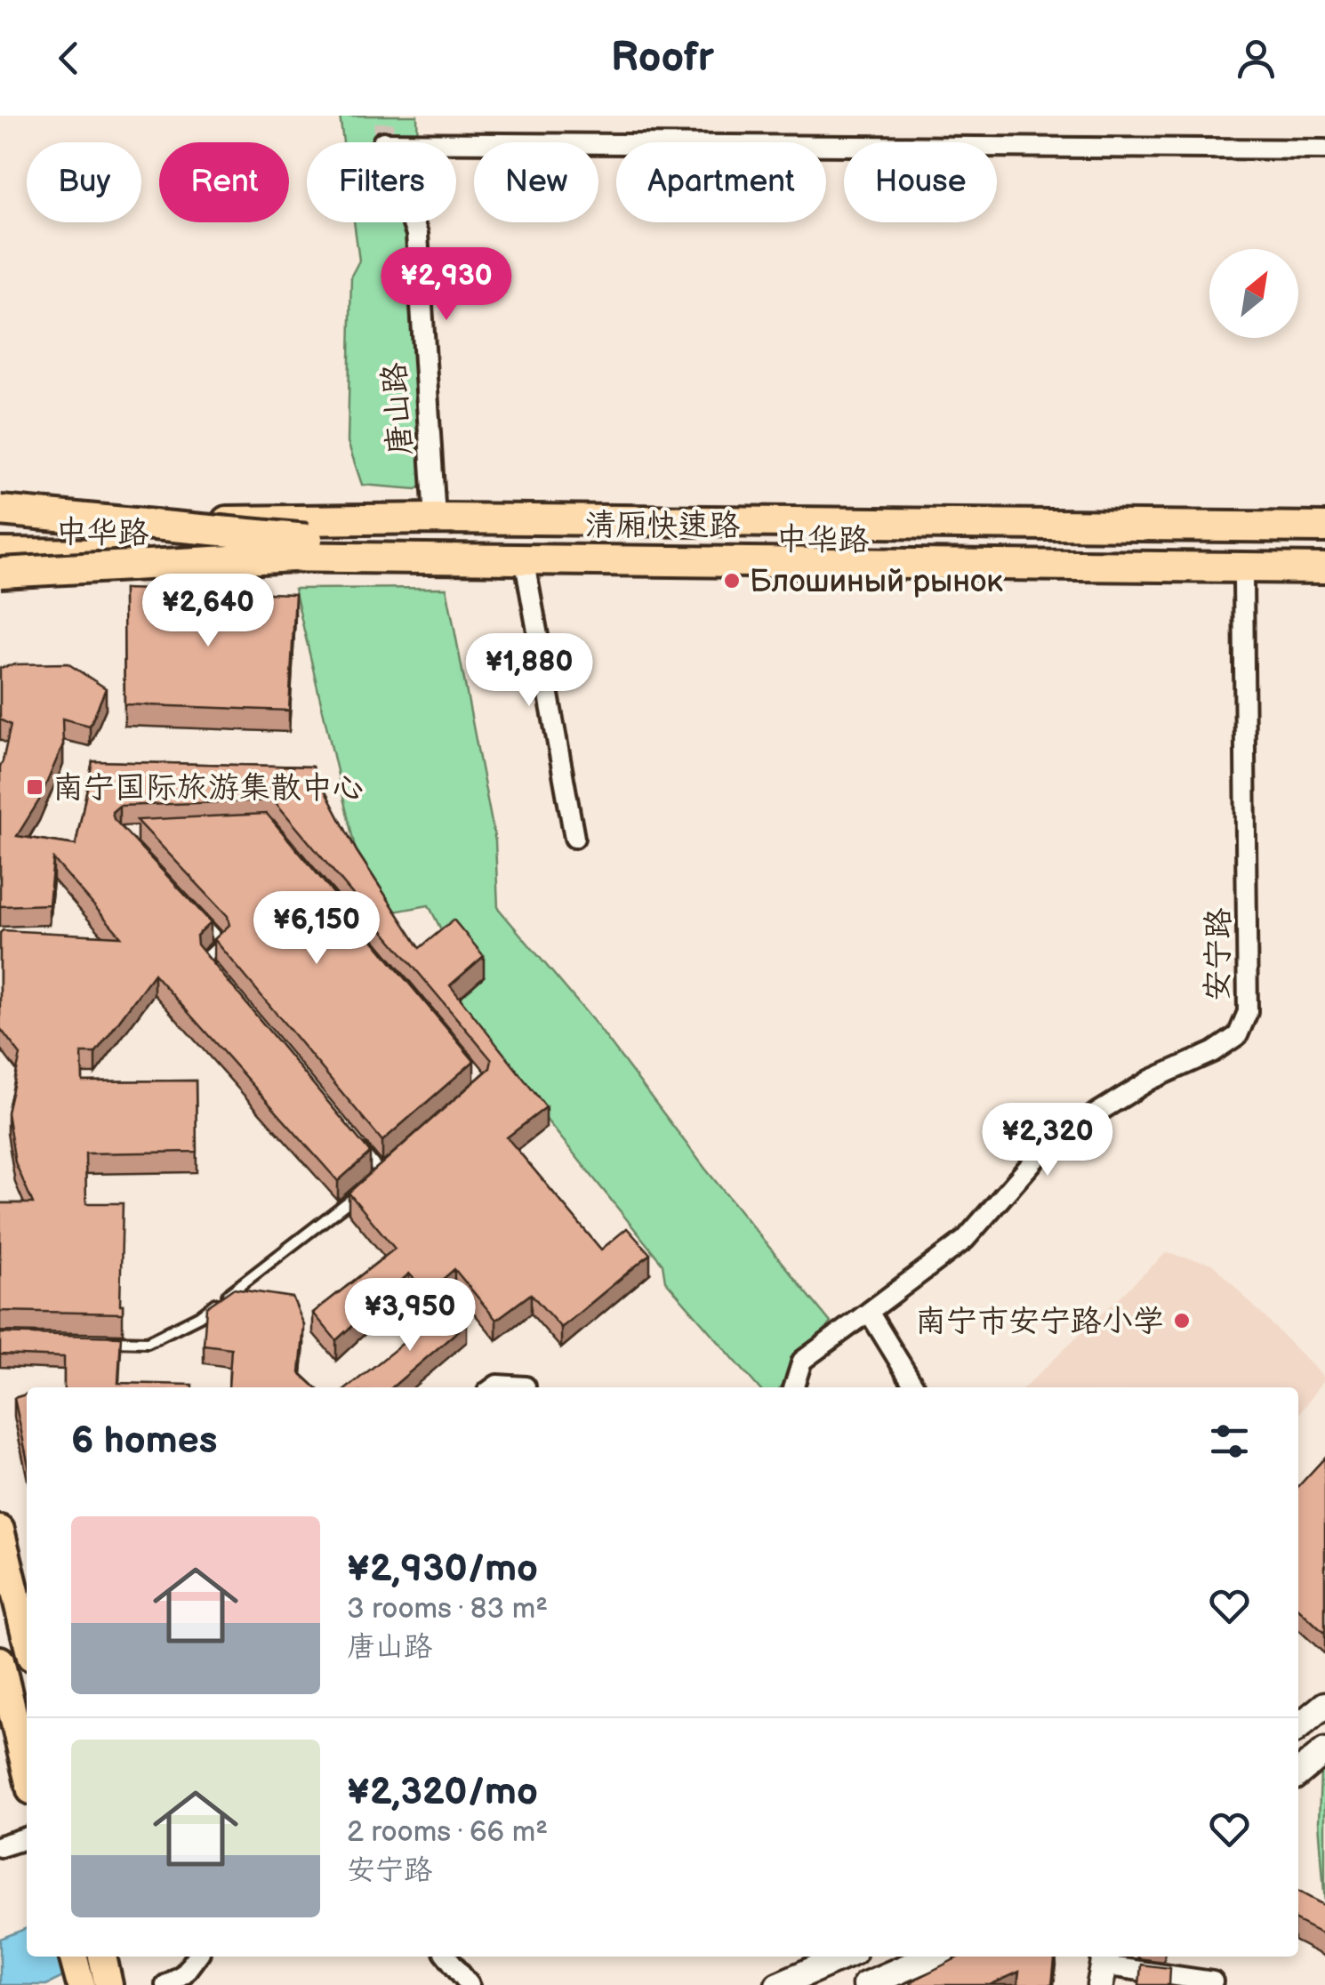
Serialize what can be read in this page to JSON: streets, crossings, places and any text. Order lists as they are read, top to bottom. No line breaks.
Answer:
{"streets":{"highway":["清厢快速路","中华路"],"street":["唐山路","安宁路"]},"crossings":[["唐山路","中华路"],["中华路","安宁路"]],"places":{"other":["Блошиный рынок","南宁市安宁路小学"],"transit":["南宁国际旅游集散中心"]},"north":"top right","page":{"header":"Roofr","chip":["Buy","Rent","Filters","New","Apartment","House"],"price":["¥2,930","¥2,640","¥1,880","¥6,150","¥2,320","¥3,950"],"heading":"6 homes","list":[{"name":"¥2,930/mo","note":"3 rooms · 83 m² · 唐山路"},{"name":"¥2,320/mo","note":"2 rooms · 66 m² · 安宁路"}]}}
